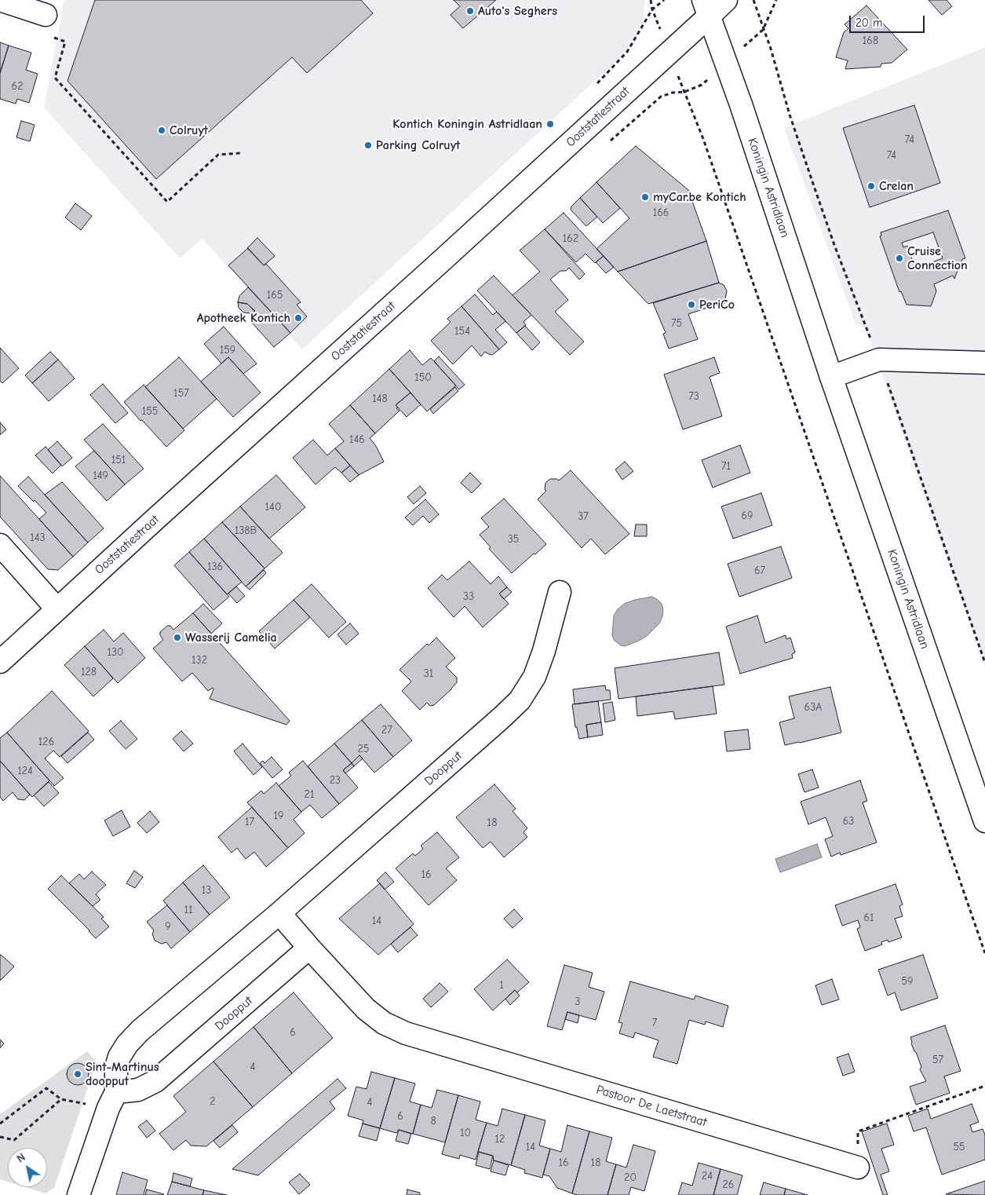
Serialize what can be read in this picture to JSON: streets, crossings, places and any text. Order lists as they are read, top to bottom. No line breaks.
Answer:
{"streets":{"street":["Ooststatiestraat","Koningin Astridlaan","Doopput","Pastoor De Laetstraat"]},"crossings":[["Ooststatiestraat","Koningin Astridlaan"],["Doopput","Pastoor De Laetstraat"]],"places":["Auto's Seghers","Kontich Koningin Astridlaan","Colruyt","Parking Colruyt","Crelan","myCar.be Kontich","Cruise Connection","PeriCo","Apotheek Kontich","Wasserij Camelia","Sint-Martinus doopput"],"house_numbers":["168","62","74","74","166","162","165","75","154","159","150","157","73","148","155","146","151","71","149","140","69","37","138B","143","35","136","67","33","130","132","128","31","63A","27","126","25","124","23","21","19","63","17","18","16","13","11","61","14","9","59","1","3","7","6","57","4","2","4","6","8","10","12","14","55","16","18","24","20","26"],"scale_bar":"20 m","north":"top left"}
